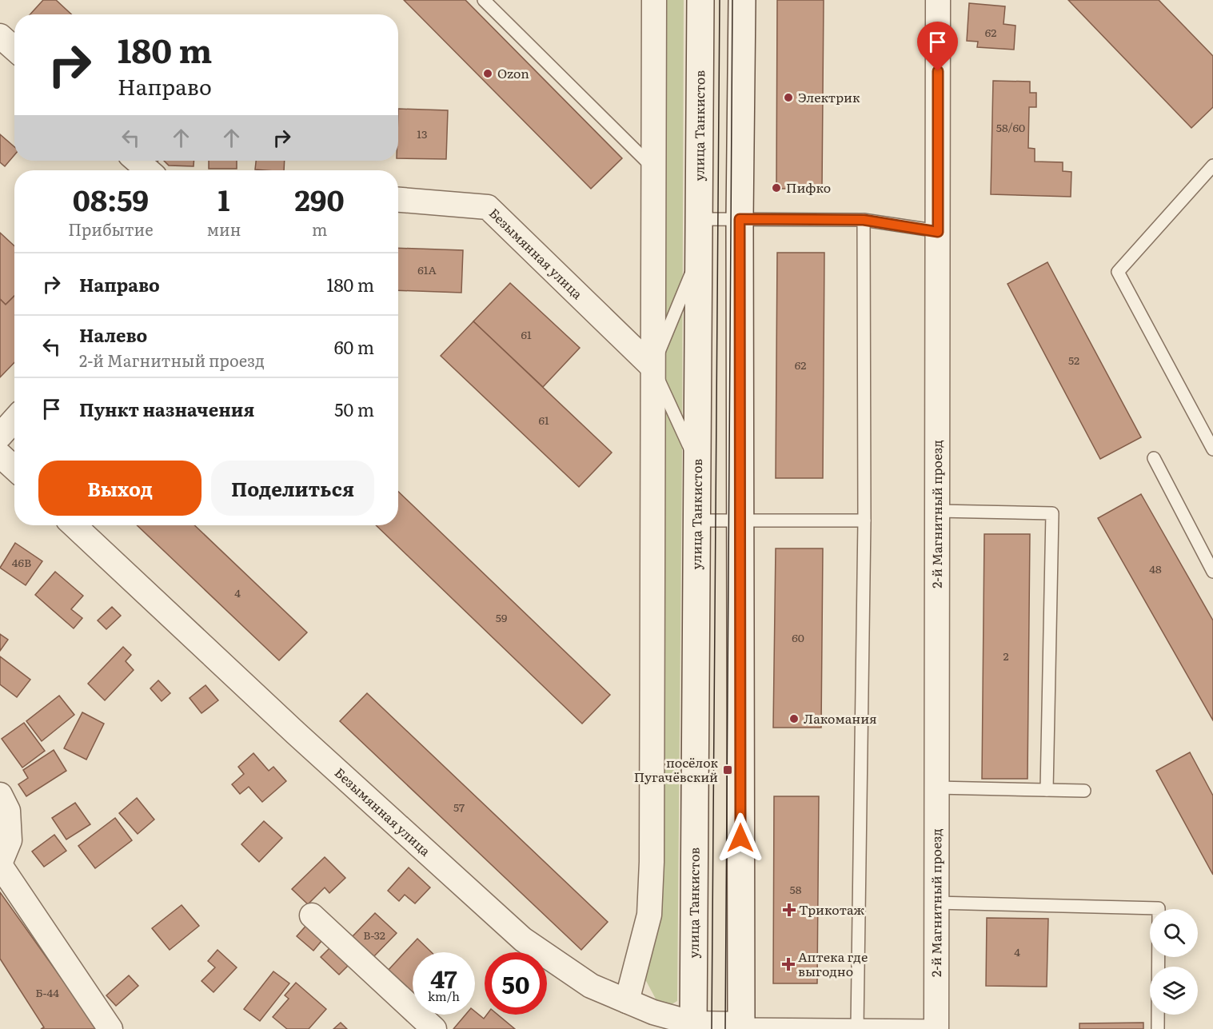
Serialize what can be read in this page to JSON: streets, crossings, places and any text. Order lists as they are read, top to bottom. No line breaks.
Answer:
{"streets":{"main road":["улица Танкистов"],"street":["Безымянная улица","2-й Магнитный проезд"]},"crossings":[["улица Танкистов","Безымянная улица"]],"places":{"other":["Ozon","Электрик","Пифко","Лакомания"],"transit":["посёлок Пугачёвский"],"health":["Трикотаж","Аптека где выгодно"]},"house_numbers":["62","58/60","13","61А","61","52","62","61","46В","48","4","59","60","2","57","58","В-32","4","Б-44"],"page":{"turn":["180 m","Направо"],"eta":["08:59","Прибытие","1","мин","290","m"],"list":[{"name":"Направо","value":"180 m"},{"name":"Налево","note":"2-й Магнитный проезд","value":"60 m"},{"name":"Пункт назначения","value":"50 m"}],"buttons":["Выход","Поделиться"],"speed":"47 km/h","limit":"50"}}
